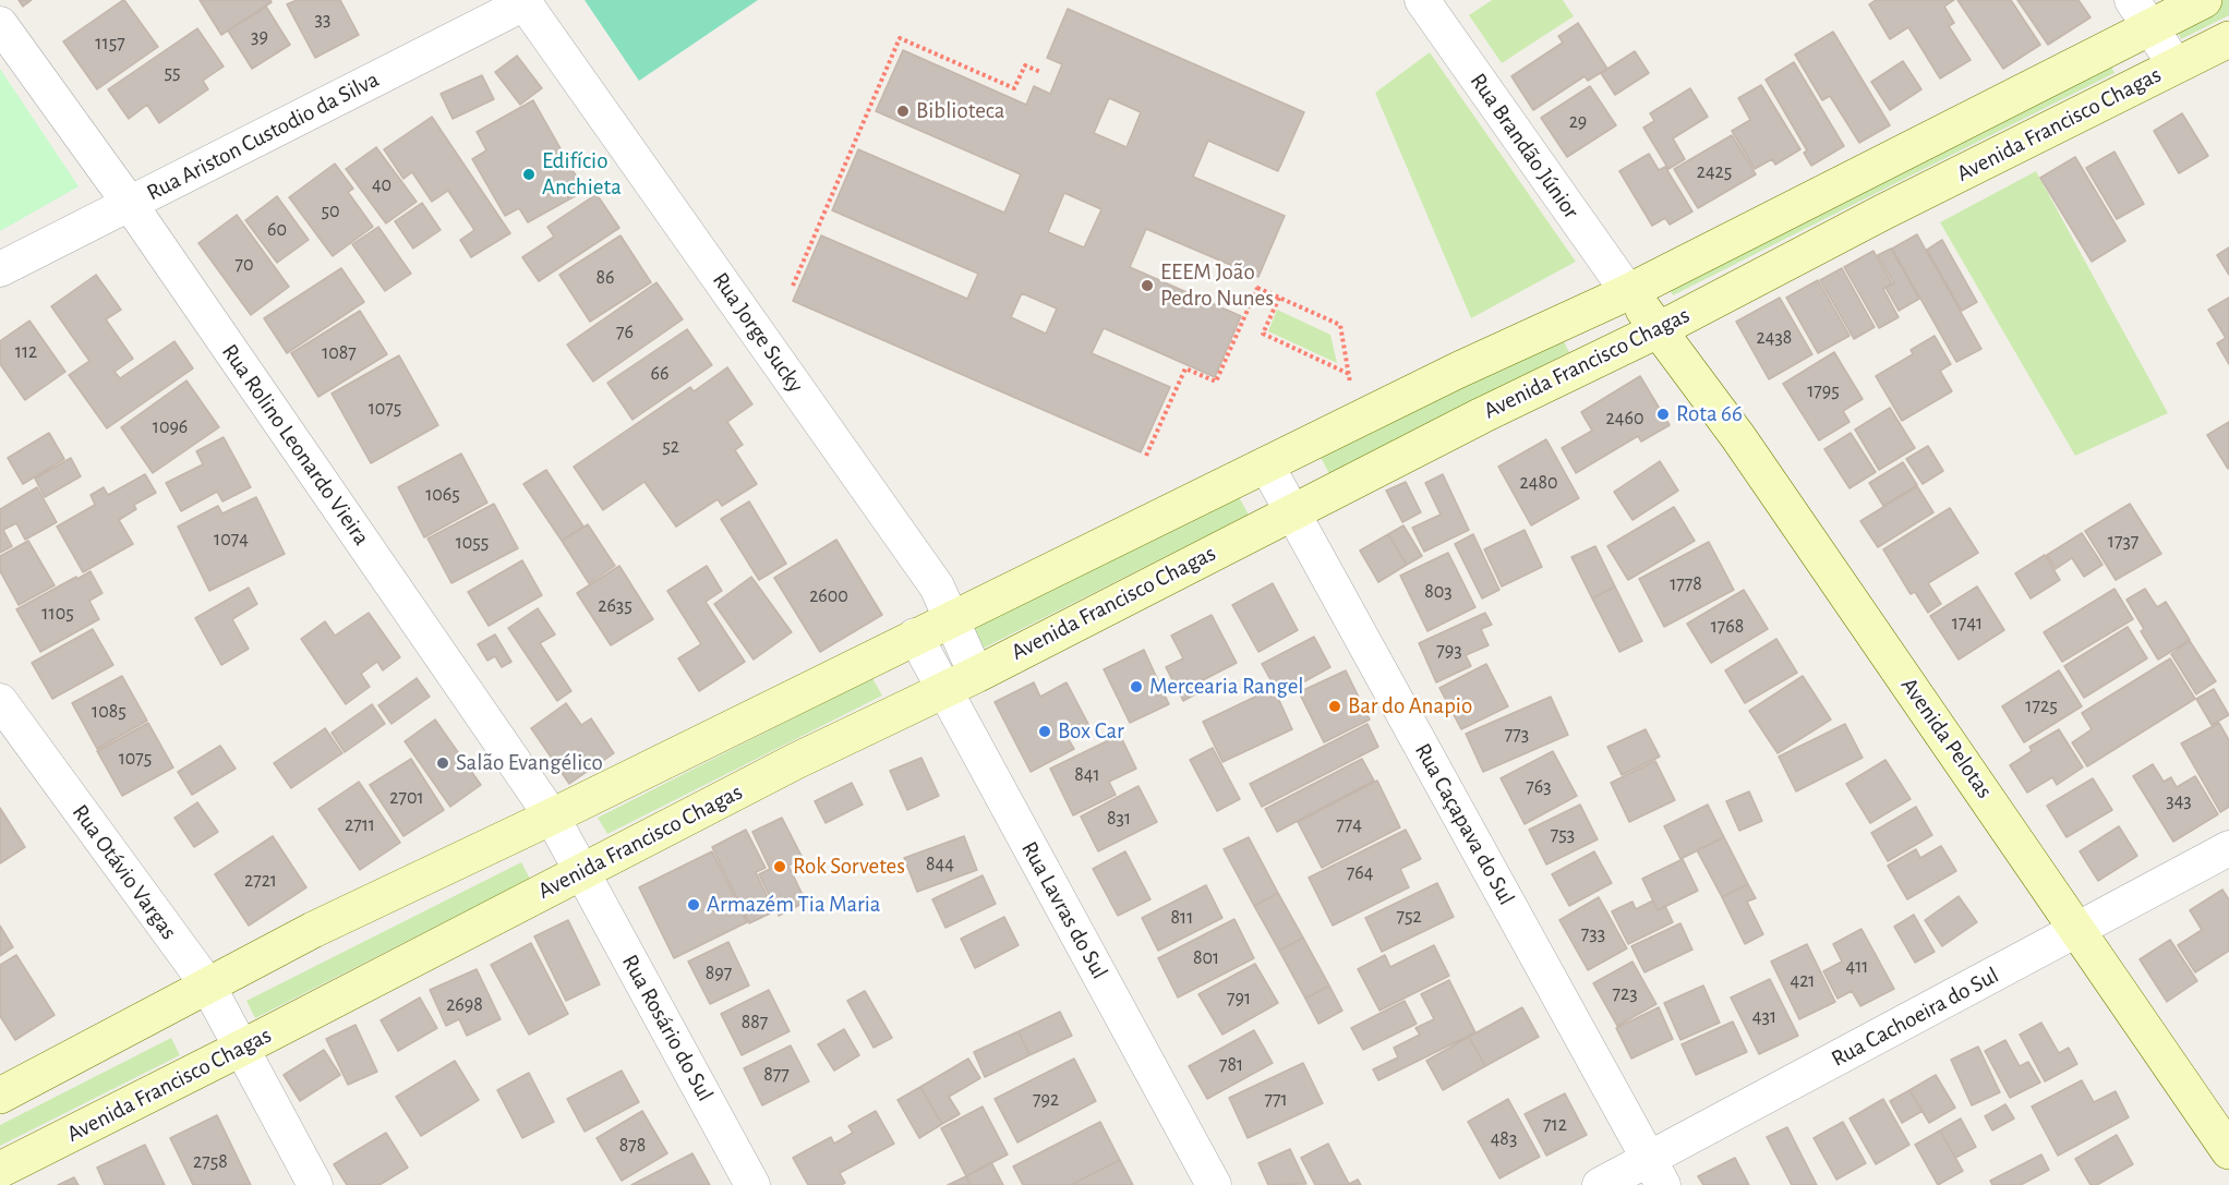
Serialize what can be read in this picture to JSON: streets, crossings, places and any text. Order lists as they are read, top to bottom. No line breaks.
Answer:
{"streets":{"main road":["Avenida Francisco Chagas","Avenida Pelotas"],"street":["Rua Ariston Custodio da Silva","Rua Brandão Júnior","Rua Jorge Sucky","Rua Rolino Leonardo Vieira","Rua Caçapava do Sul","Rua Otávio Vargas","Rua Lavras do Sul","Rua Cachoeira do Sul","Rua Rosário do Sul"]},"crossings":[["Avenida Francisco Chagas","Rua Brandão Júnior"],["Avenida Francisco Chagas","Rua Jorge Sucky"],["Avenida Francisco Chagas","Rua Rolino Leonardo Vieira"],["Avenida Francisco Chagas","Avenida Pelotas"],["Avenida Francisco Chagas","Rua Caçapava do Sul"],["Avenida Francisco Chagas","Rua Otávio Vargas"],["Avenida Francisco Chagas","Rua Lavras do Sul"],["Avenida Francisco Chagas","Rua Rosário do Sul"],["Rua Ariston Custodio da Silva","Rua Jorge Sucky"],["Rua Ariston Custodio da Silva","Rua Rolino Leonardo Vieira"],["Rua Brandão Júnior","Avenida Pelotas"],["Rua Rolino Leonardo Vieira","Rua Rosário do Sul"],["Avenida Pelotas","Rua Cachoeira do Sul"],["Rua Caçapava do Sul","Rua Cachoeira do Sul"]],"places":["Biblioteca","Edifício Anchieta","EEEM João Pedro Nunes","Rota 66","Mercearia Rangel","Bar do Anapio","Box Car","Salão Evangélico","Rok Sorvetes","Armazém Tia Maria"],"house_numbers":["33","39","1157","55","29","2425","40","50","60","70","86","76","2438","112","1087","66","1795","1075","2460","1096","52","2480","1065","1074","1737","1055","1778","803","2600","2635","1105","1741","1768","793","1725","1085","773","1075","841","763","2701","343","831","2711","774","753","844","764","2721","752","811","733","801","411","897","421","723","791","2698","431","887","781","877","792","771","712","483","878","2758"]}
